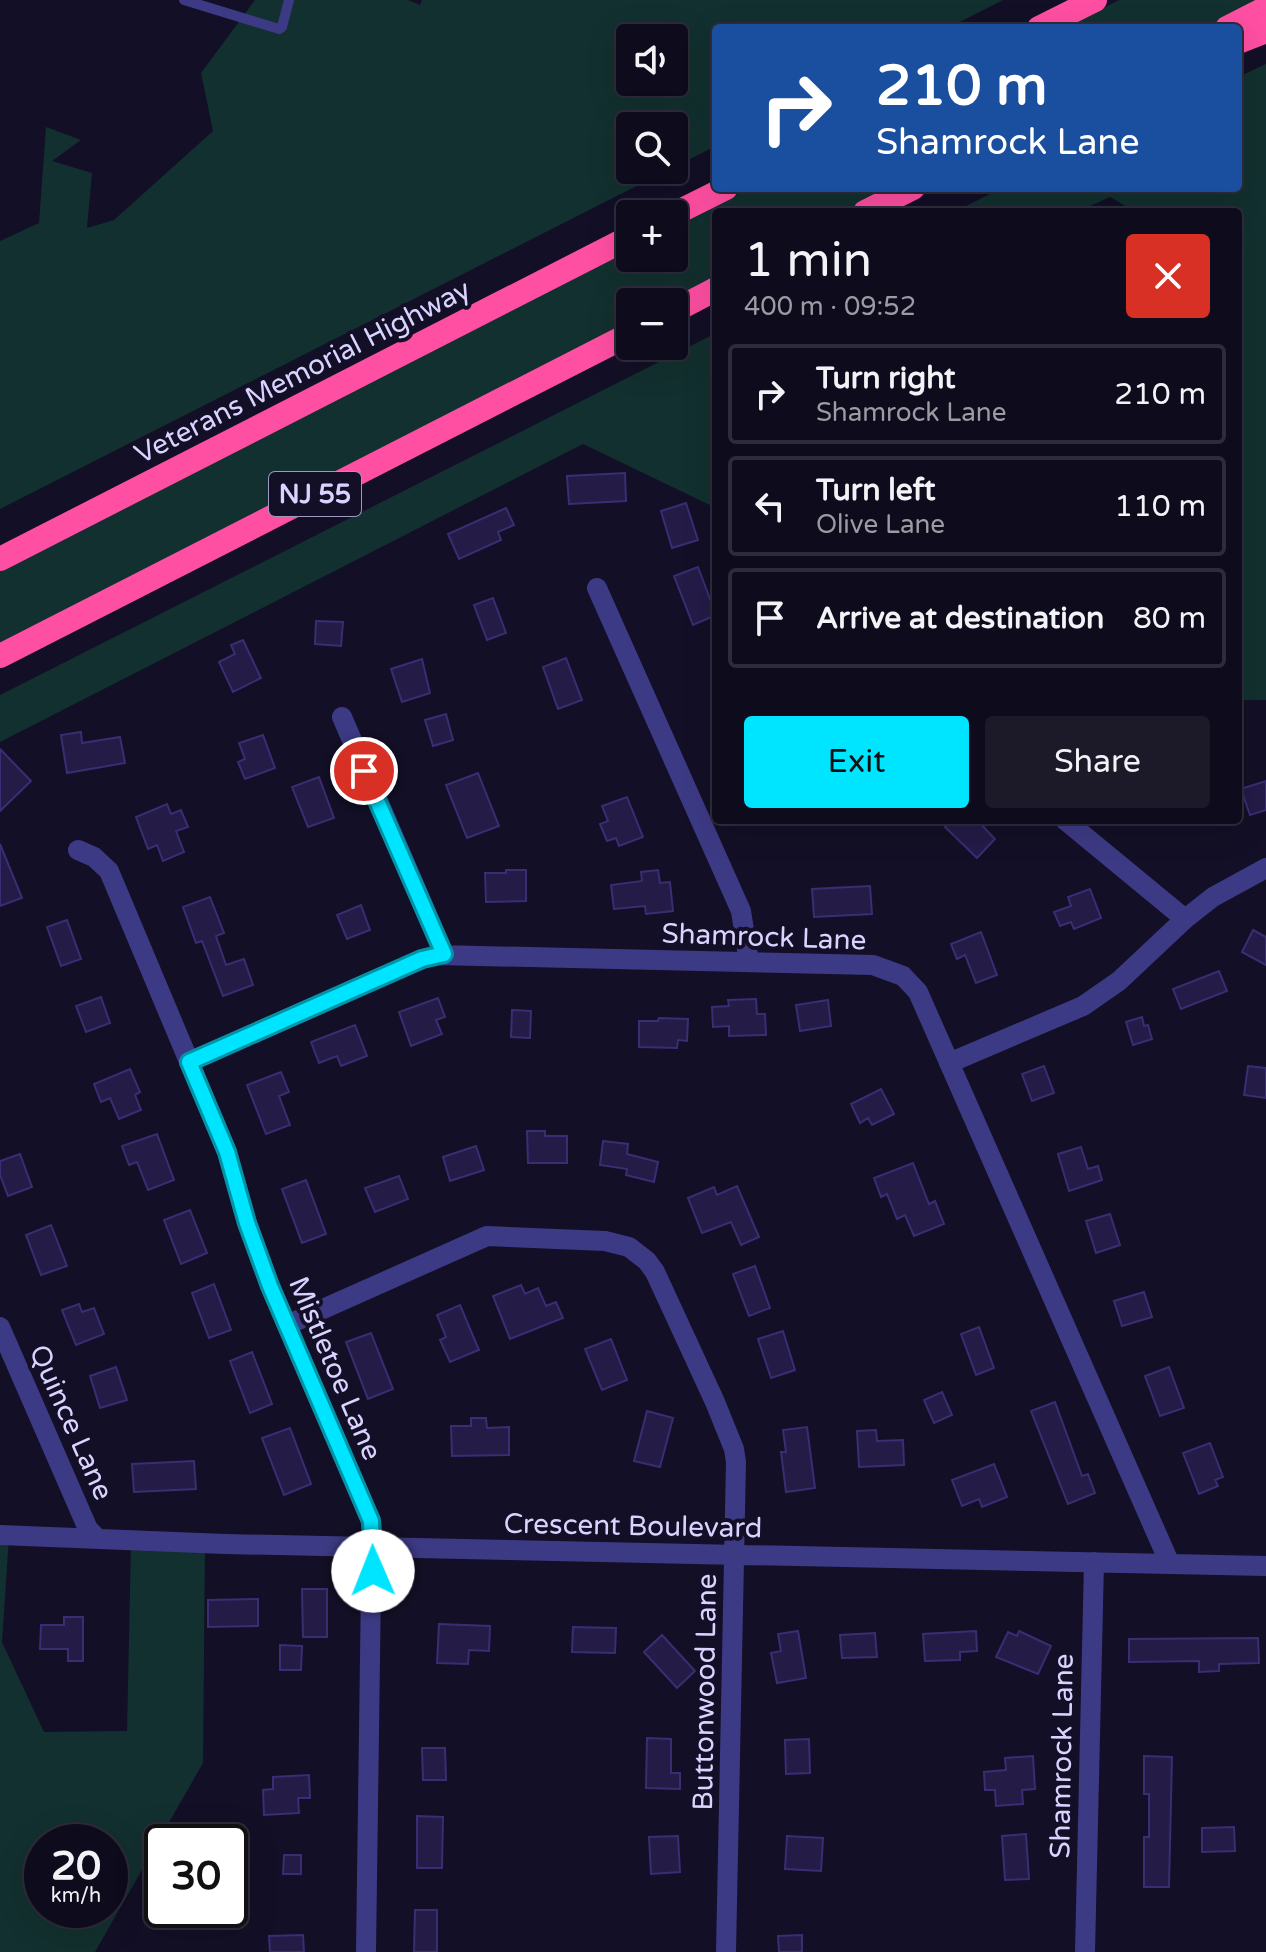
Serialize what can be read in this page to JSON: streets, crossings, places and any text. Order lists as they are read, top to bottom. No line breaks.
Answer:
{"streets":{"highway":["Veterans Memorial Highway","NJ 55"],"street":["Shamrock Lane","Mistletoe Lane","Quince Lane","Crescent Boulevard","Buttonwood Lane"]},"crossings":[["Shamrock Lane","Mistletoe Lane"],["Shamrock Lane","Crescent Boulevard"],["Mistletoe Lane","Crescent Boulevard"],["Mistletoe Lane","Buttonwood Lane"],["Quince Lane","Crescent Boulevard"],["Crescent Boulevard","Buttonwood Lane"]],"page":{"map_buttons":["+","−"],"turn":["210 m","Shamrock Lane"],"heading":["1 min","400 m · 09:52"],"list":[{"name":"Turn right","note":"Shamrock Lane","value":"210 m"},{"name":"Turn left","note":"Olive Lane","value":"110 m"},{"name":"Arrive at destination","value":"80 m"}],"buttons":["Exit","Share"],"speed":"20 km/h","limit":"30"}}
